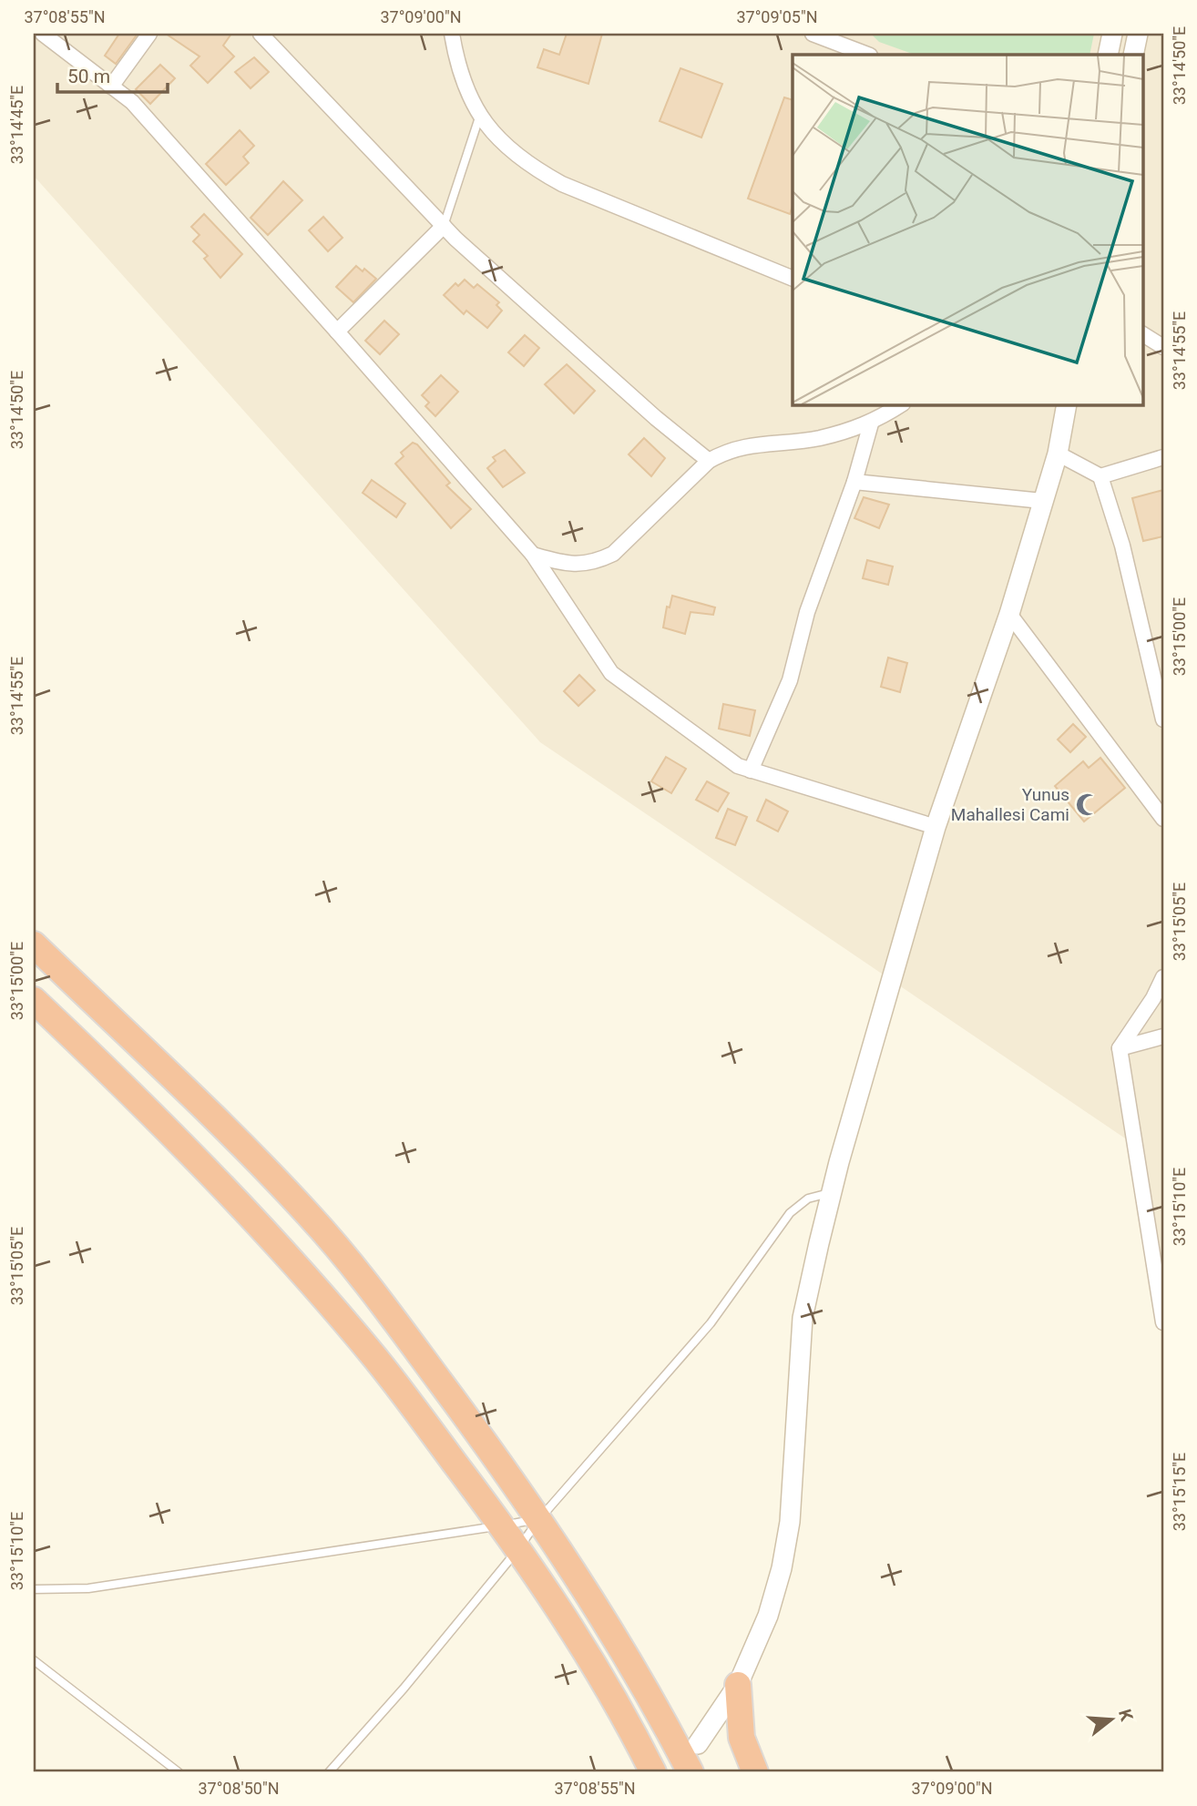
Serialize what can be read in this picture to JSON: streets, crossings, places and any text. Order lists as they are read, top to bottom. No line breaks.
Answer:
{"places":{"mosque":["Yunus Mahallesi Cami"]},"scale_bar":"50 m","north":"right","coordinates":["37°08'55\"N","37°09'00\"N","37°09'05\"N","33°14'50\"E","33°14'45\"E","33°14'55\"E","33°15'00\"E","33°15'05\"E","33°15'10\"E","33°15'15\"E","37°08'50\"N"]}
